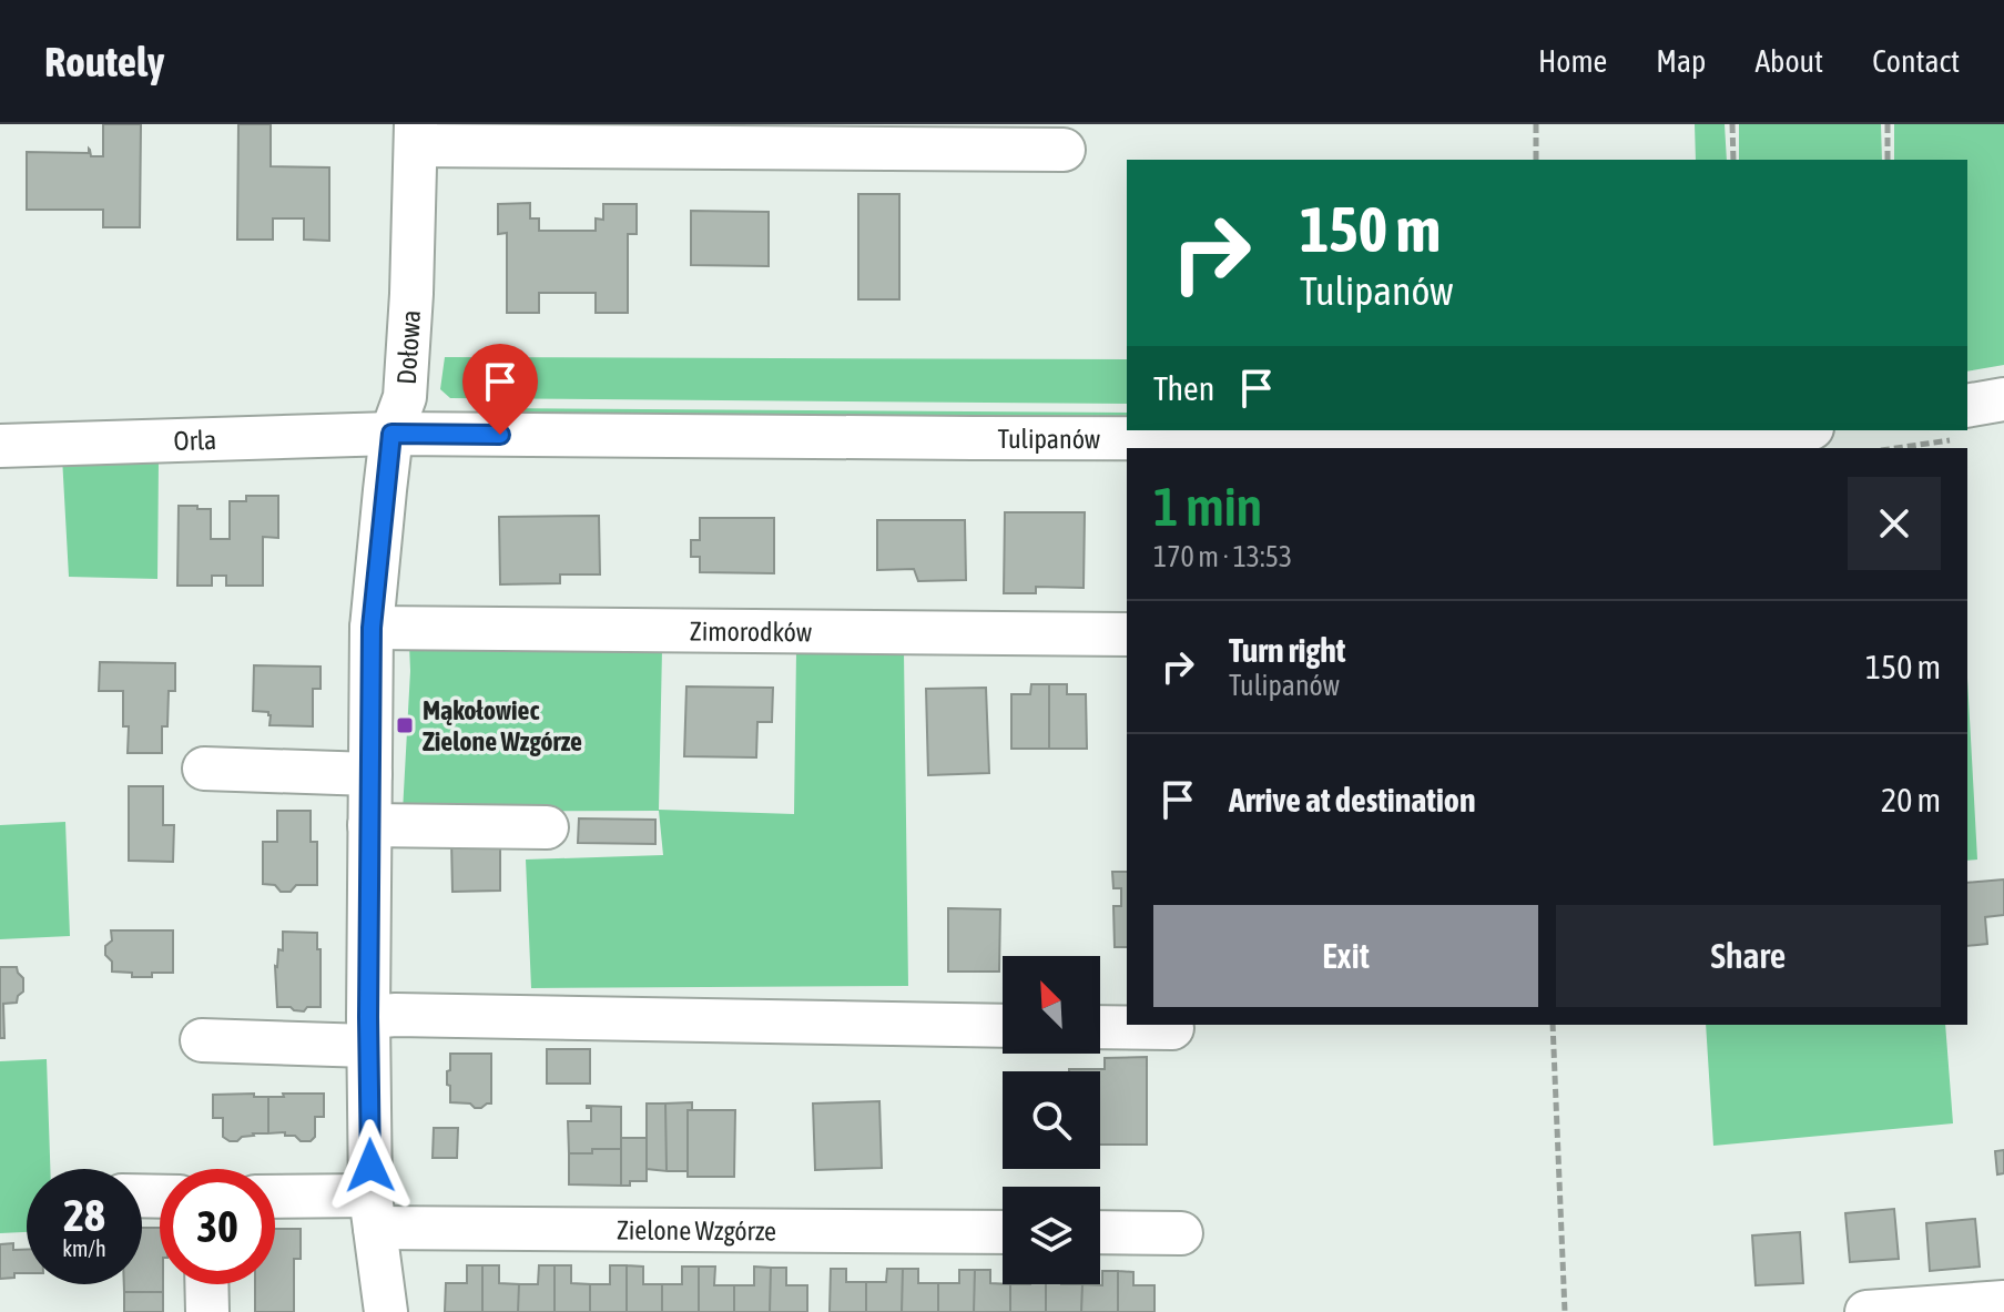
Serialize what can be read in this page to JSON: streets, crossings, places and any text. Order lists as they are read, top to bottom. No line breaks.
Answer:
{"streets":{"street":["Dołowa","Tulipanów","Orla","Zimorodków","Zielone Wzgórze"]},"crossings":[["Dołowa","Tulipanów"],["Dołowa","Orla"],["Dołowa","Zimorodków"],["Dołowa","Zielone Wzgórze"],["Tulipanów","Orla"]],"places":{"transit":["Mąkołowiec Zielone Wzgórze"]},"north":"top left","page":{"header":"Routely","nav":["Home","Map","About","Contact"],"turn":["150 m","Tulipanów"],"then":"Then","heading":["1 min","170 m · 13:53"],"list":[{"name":"Turn right","note":"Tulipanów","value":"150 m"},{"name":"Arrive at destination","value":"20 m"}],"buttons":["Exit","Share"],"speed":"28 km/h","limit":"30"}}
